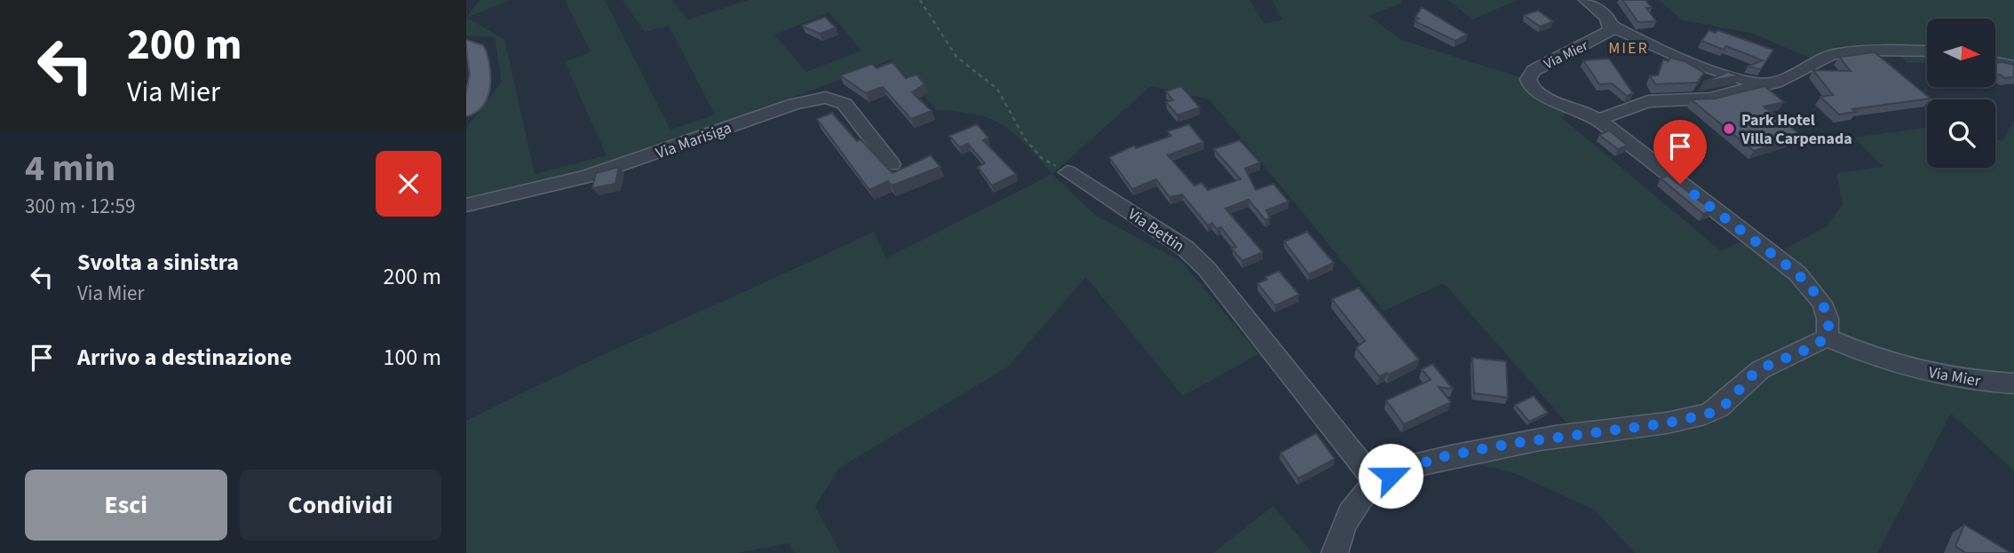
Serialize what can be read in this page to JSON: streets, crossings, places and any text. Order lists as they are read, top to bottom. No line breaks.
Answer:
{"streets":{"street":["Via Mier","Via Marisiga","Via Bettin"]},"districts":["MIER"],"places":["Park Hotel Villa Carpenada"],"north":"right","page":{"turn":["200 m","Via Mier"],"heading":["4 min","300 m · 12:59"],"list":[{"name":"Svolta a sinistra","note":"Via Mier","value":"200 m"},{"name":"Arrivo a destinazione","value":"100 m"}],"buttons":["Esci","Condividi"]}}
